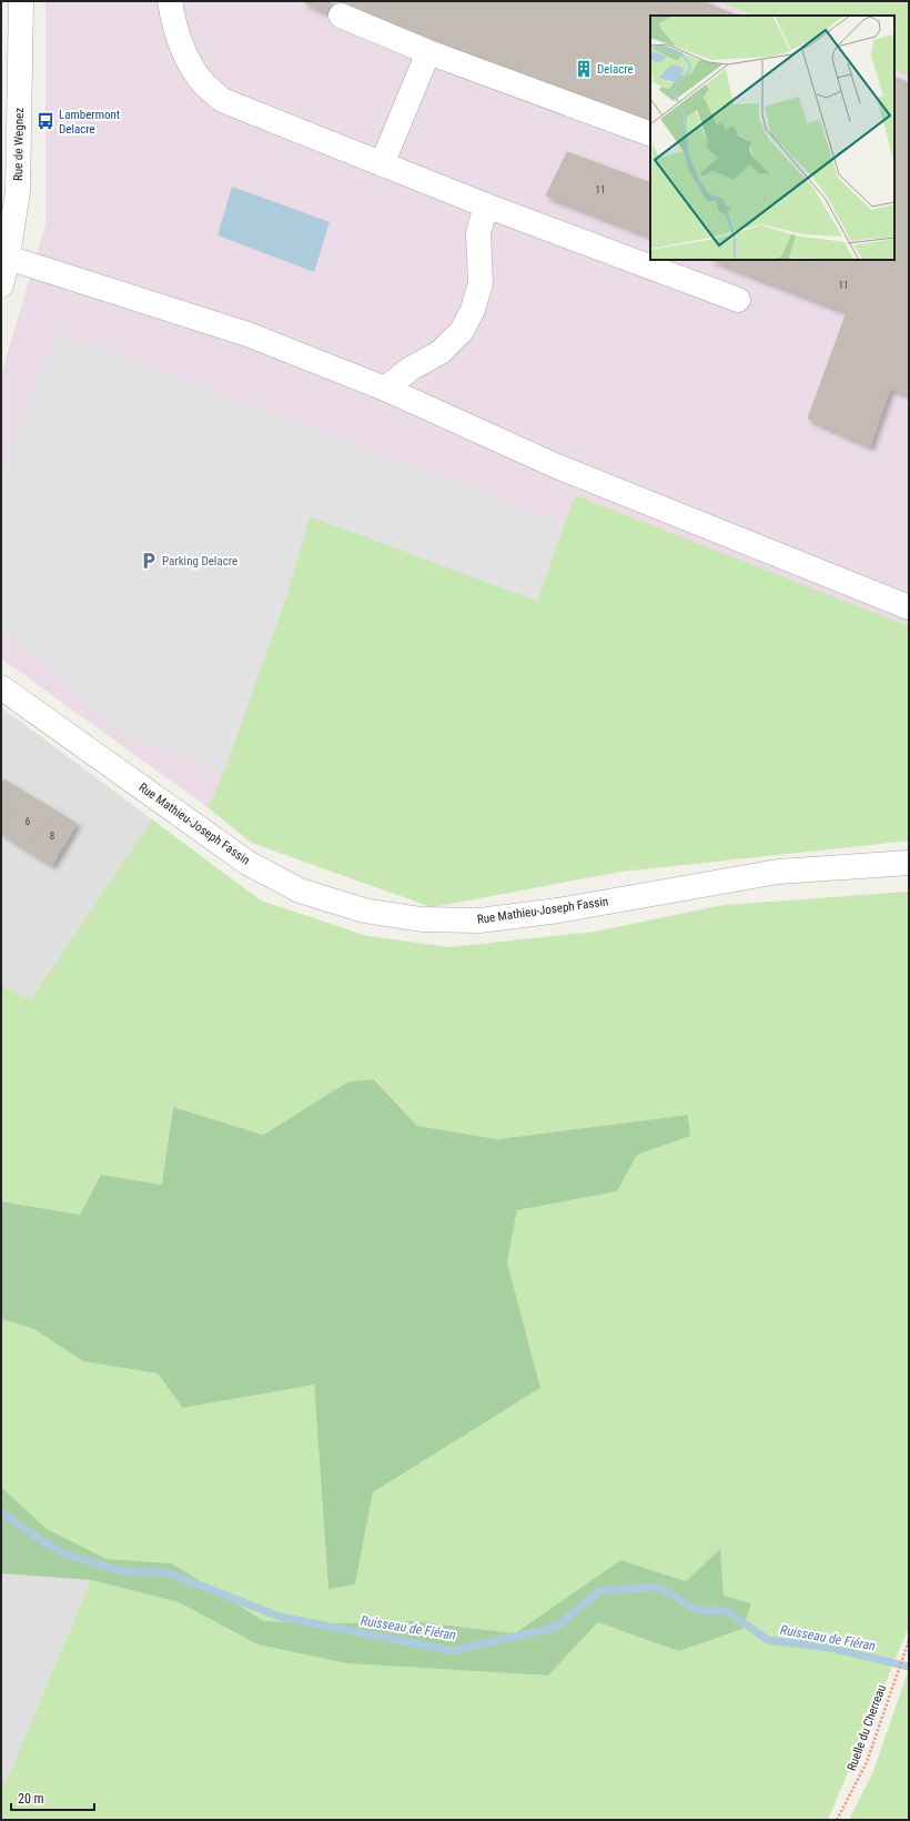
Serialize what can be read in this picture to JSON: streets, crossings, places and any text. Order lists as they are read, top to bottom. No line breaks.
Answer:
{"streets":{"street":["Rue de Wegnez","Rue Mathieu-Joseph Fassin"],"path":["Ruelle du Cherreau"]},"water":["Ruisseau de Fiéran"],"places":{"building":["Delacre"],"bus stop":["Lambermont Delacre"],"parking":["Parking Delacre"]},"house_numbers":["11","11","6","8"],"scale_bar":"20 m"}
